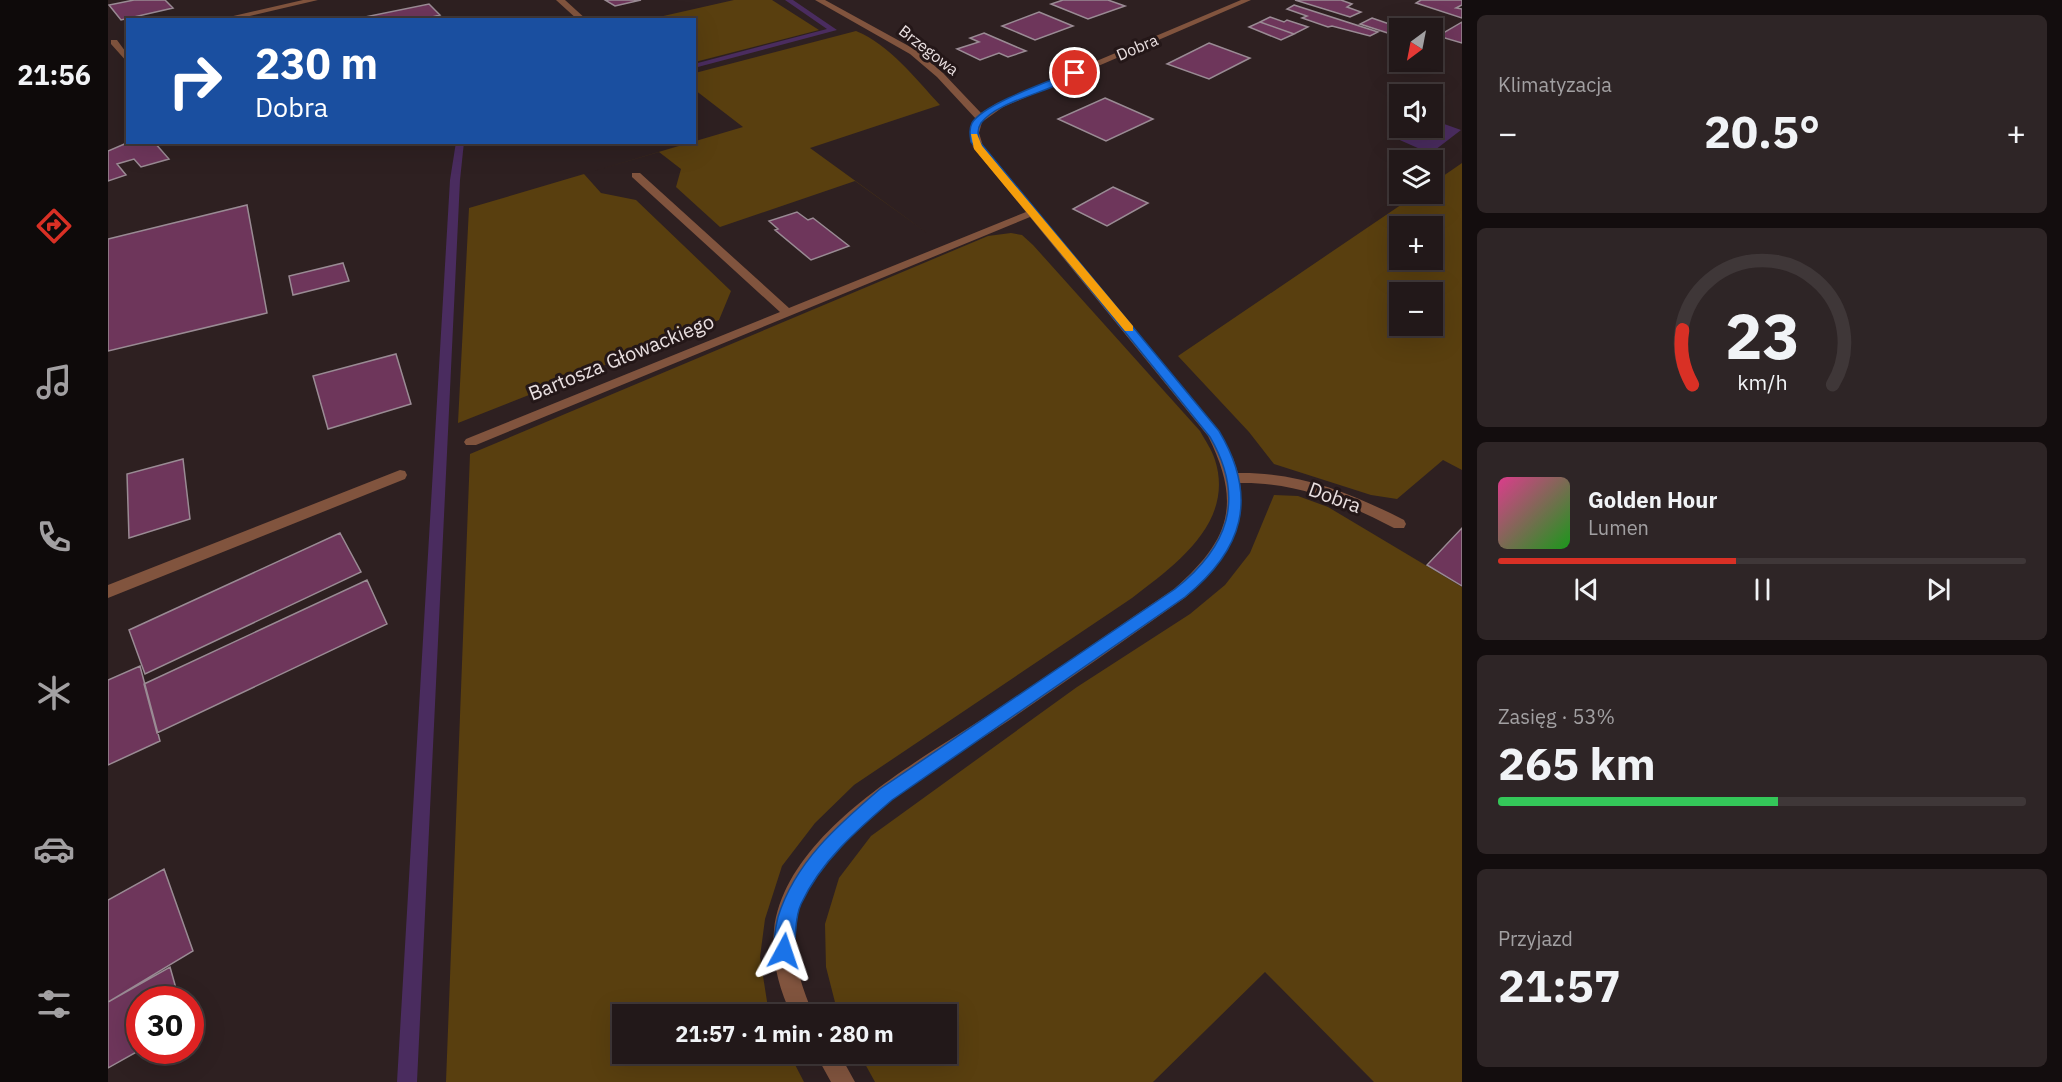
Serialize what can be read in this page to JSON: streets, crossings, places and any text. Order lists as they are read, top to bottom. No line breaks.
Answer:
{"streets":{"street":["Dobra","Brzegowa","Bartosza Głowackiego"]},"crossings":[["Dobra","Brzegowa"]],"north":"bottom left","page":{"tabs":"21:56","tile":["Klimatyzacja",["Zasięg · 53%","265 km"],["Przyjazd","21:57"]],"map_buttons":["+","−"],"turn":["230 m","Dobra"],"heat":["−","20.5°","+"],"song":["Golden Hour","Lumen"],"limit":"30","trip":"21:57 · 1 min · 280 m","gauge":["23","km/h"]}}
